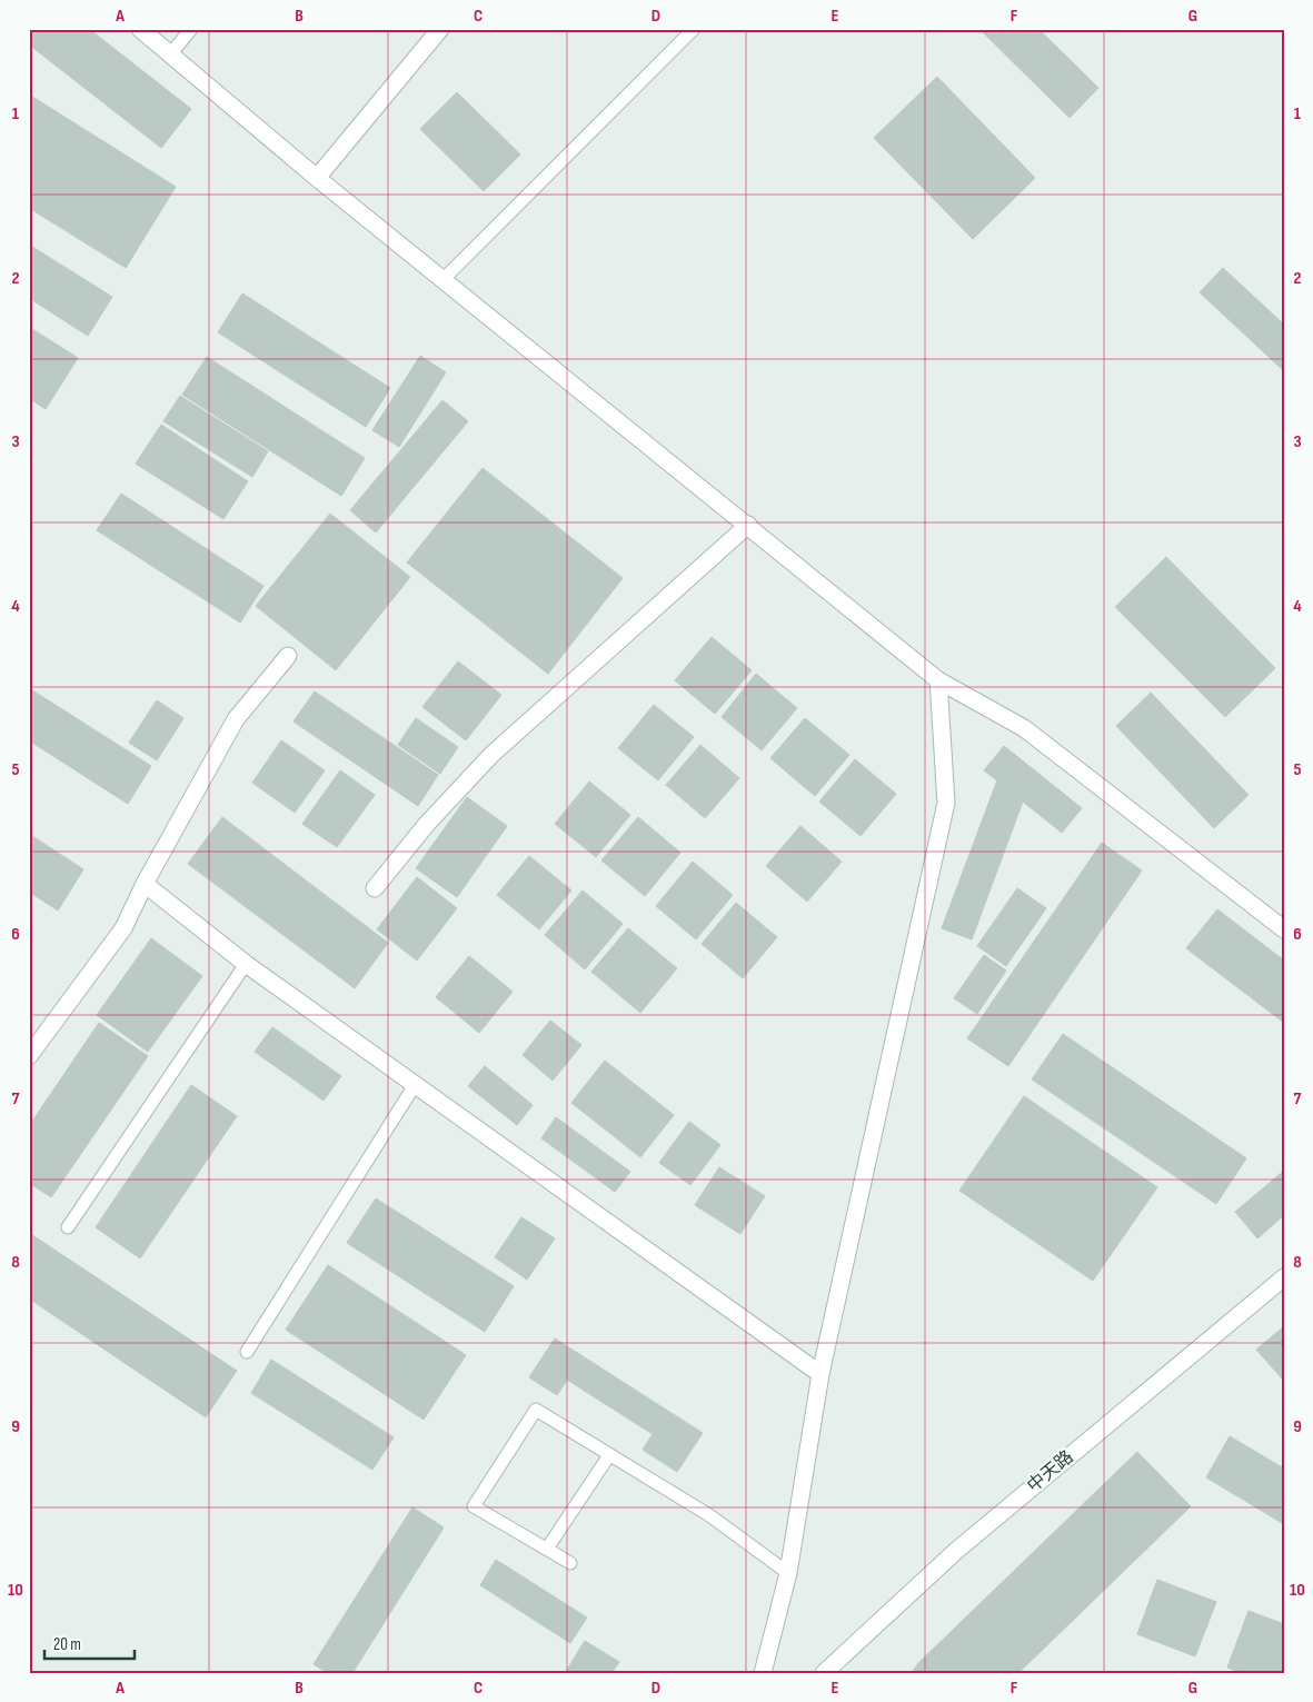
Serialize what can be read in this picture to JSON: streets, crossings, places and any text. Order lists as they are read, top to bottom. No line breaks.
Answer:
{"streets":{"street":["中天路"]},"scale_bar":"20 m","grid":{"columns":["A","B","C","D","E","F","G"],"rows":["1","2","3","4","5","6","7","8","9","10"]}}
